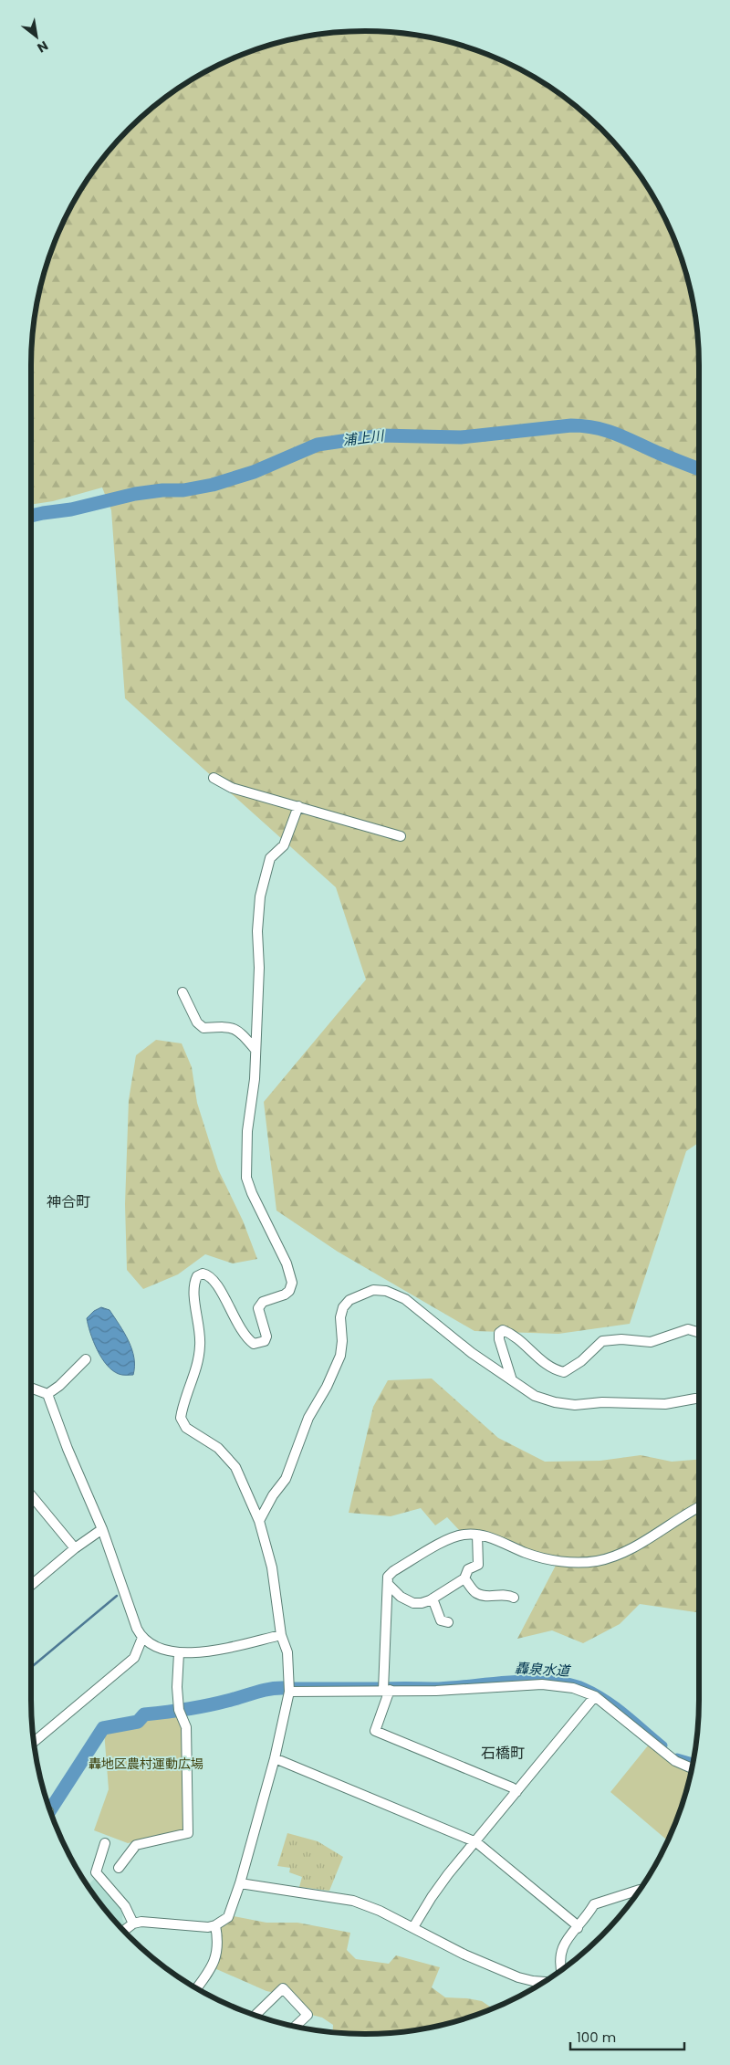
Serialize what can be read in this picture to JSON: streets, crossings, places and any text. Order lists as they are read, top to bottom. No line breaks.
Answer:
{"districts":["神合町","石橋町"],"water":["浦上川","轟泉水道"],"parks":["轟地区農村運動広場"],"scale_bar":"100 m","north":"bottom right"}
